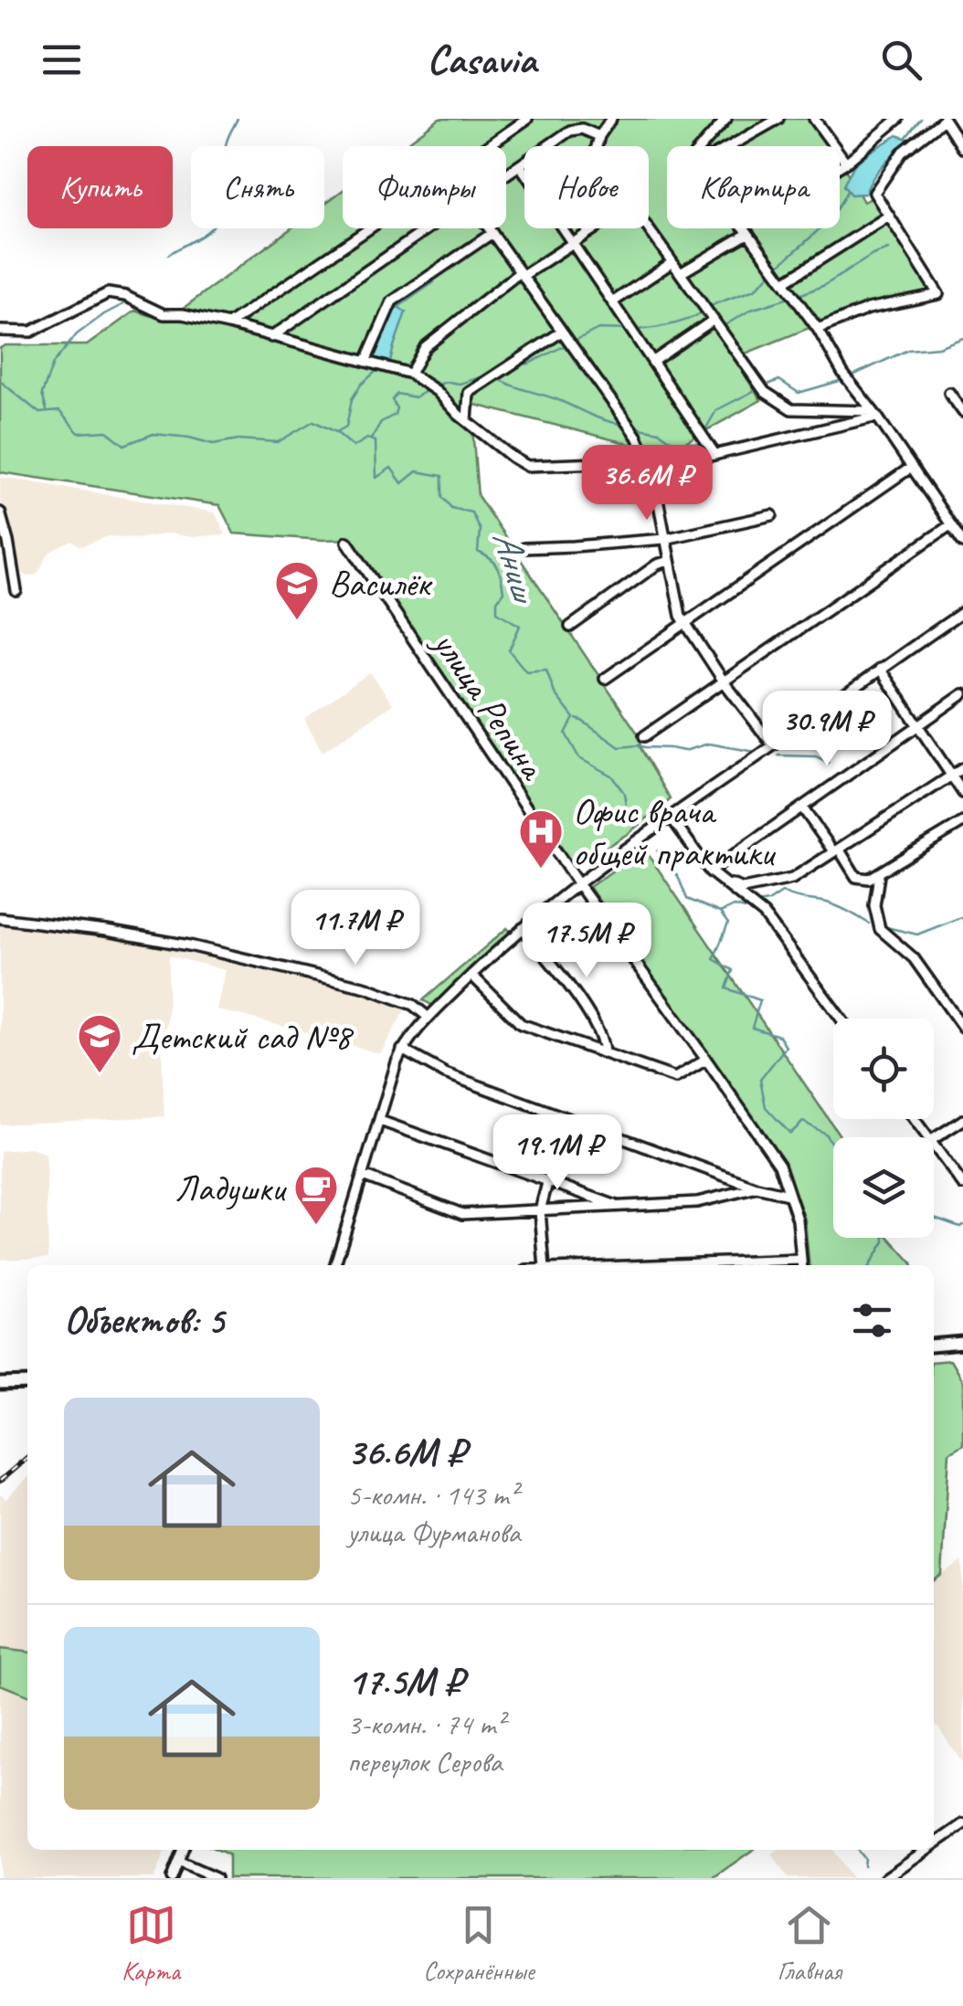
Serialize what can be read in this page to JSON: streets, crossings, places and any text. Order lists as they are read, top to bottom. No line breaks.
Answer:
{"streets":{"street":["улица Репина"]},"water":["Аниш"],"places":{"school or university":["Василёк","Детский сад №8"],"hospital":["Офис врача общей практики"],"cafe":["Ладушки"]},"page":{"header":"Casavia","chip":["Купить","Снять","Фильтры","Новое","Квартира"],"price":["36.6M ₽","30.9M ₽","11.7M ₽","17.5M ₽","19.1M ₽"],"heading":"Объектов: 5","list":[{"name":"36.6M ₽","note":"5-комн. · 143 m² · улица Фурманова"},{"name":"17.5M ₽","note":"3-комн. · 74 m² · переулок Серова"}],"tabs":["Карта","Сохранённые","Главная"]}}
